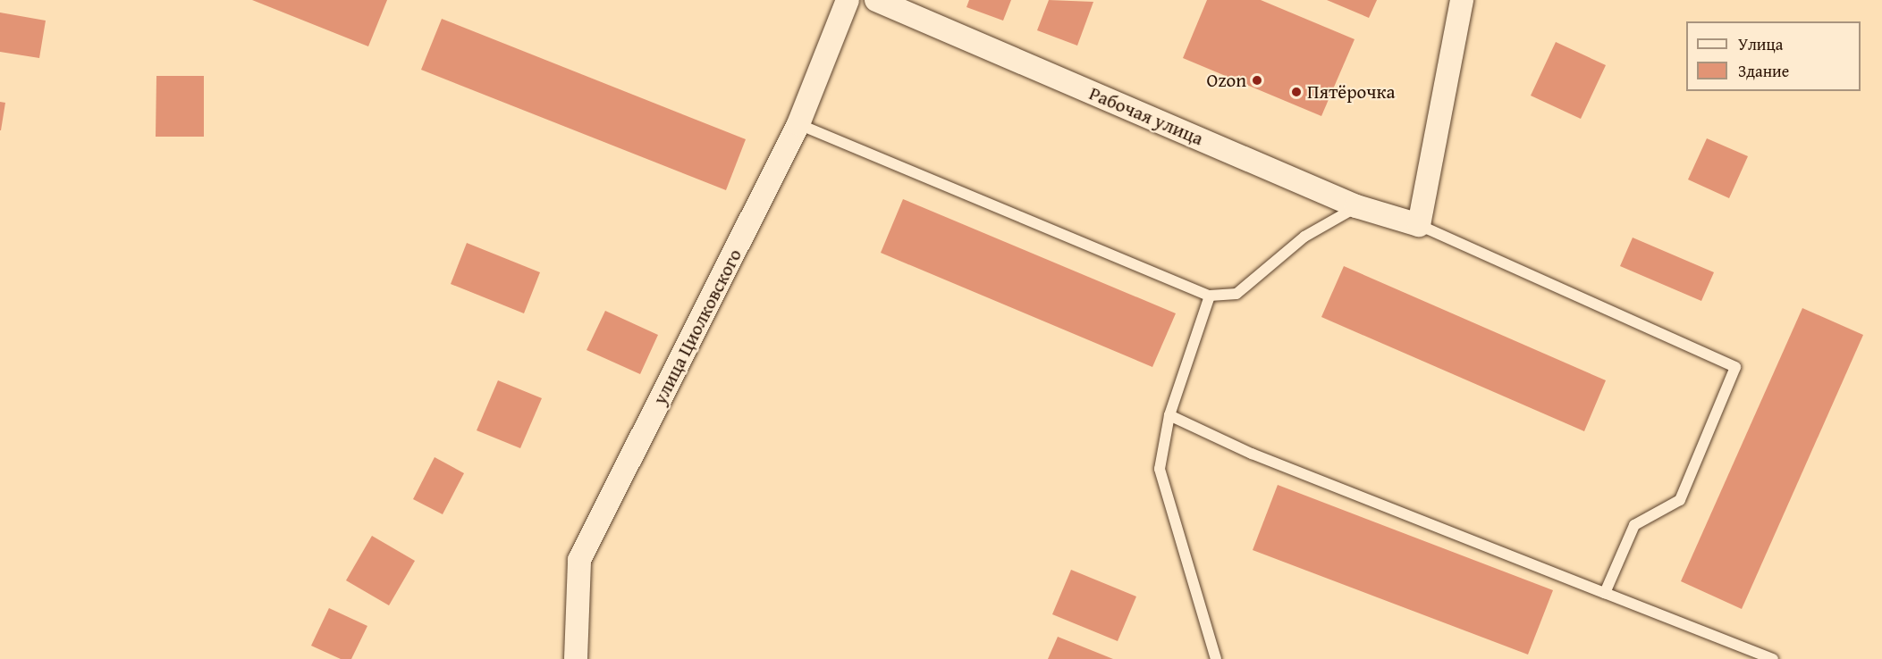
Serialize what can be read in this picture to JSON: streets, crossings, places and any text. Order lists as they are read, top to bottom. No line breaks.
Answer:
{"streets":{"street":["Рабочая улица","улица Циолковского"]},"places":["Ozon","Пятёрочка"],"legend":["Улица","Здание"]}
